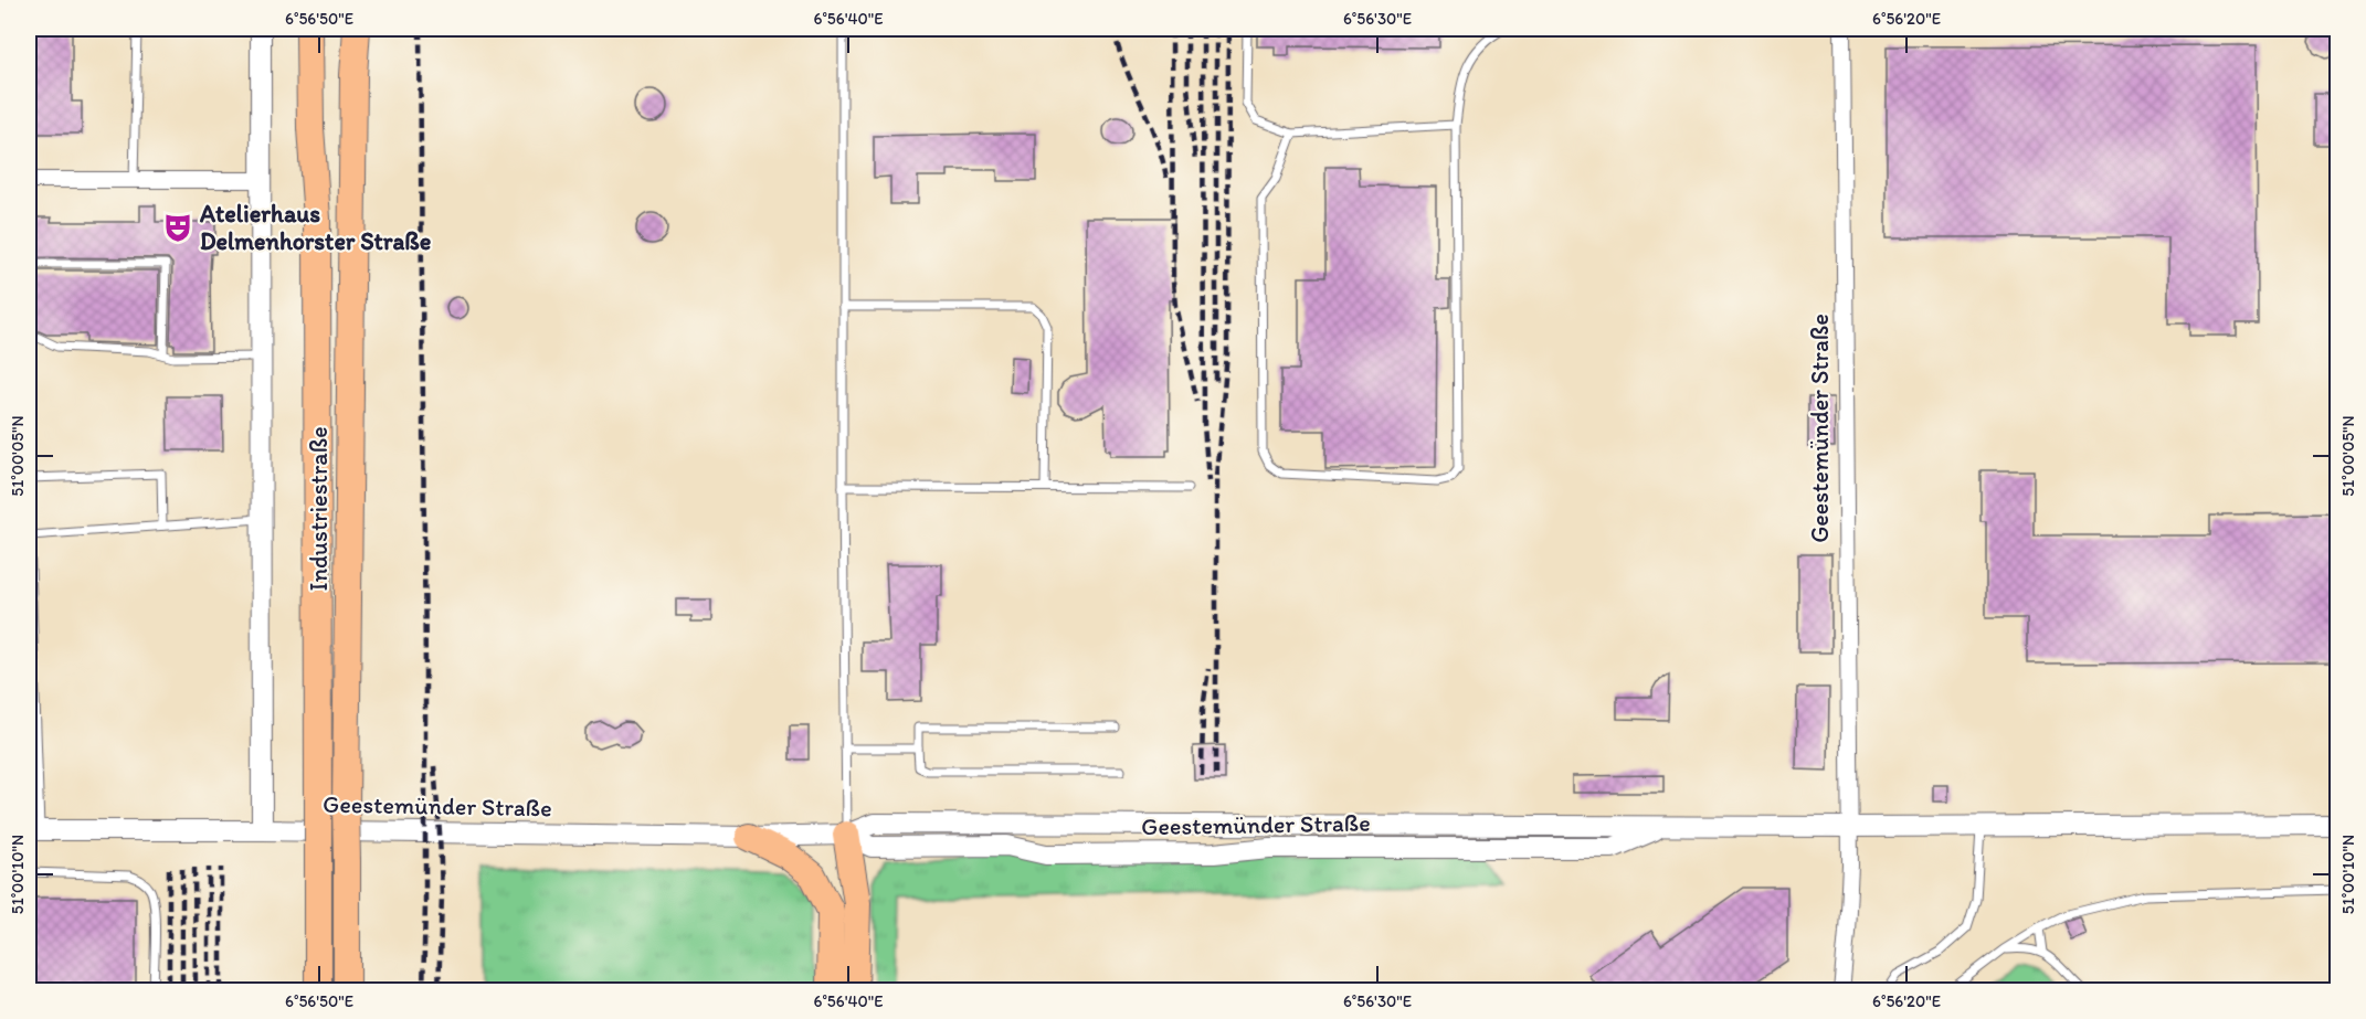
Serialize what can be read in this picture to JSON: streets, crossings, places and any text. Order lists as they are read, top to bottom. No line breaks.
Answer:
{"streets":{"highway":["Industriestraße"],"street":["Geestemünder Straße"]},"places":{"theatre":["Atelierhaus Delmenhorster Straße"]},"coordinates":["6°56'50\"E","6°56'40\"E","6°56'30\"E","6°56'20\"E","51°00'05\"N","51°00'10\"N"]}
